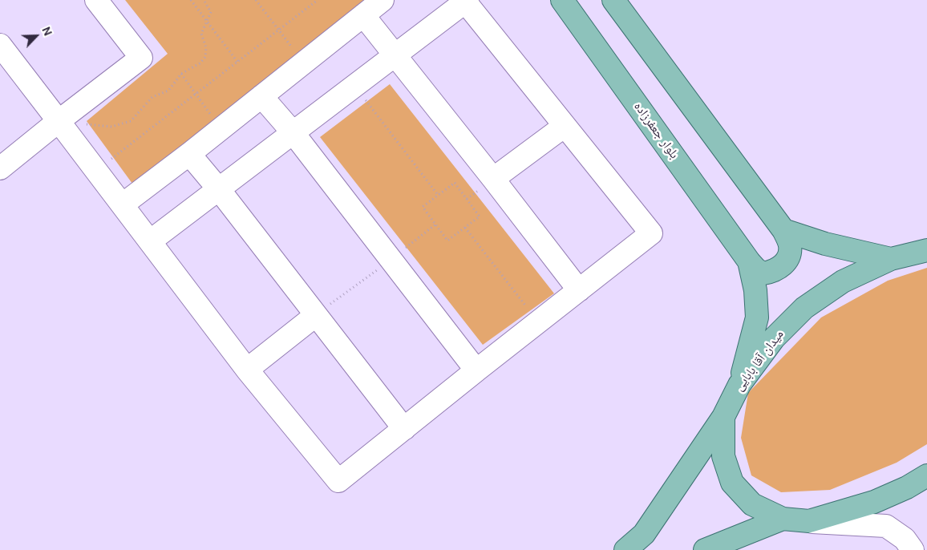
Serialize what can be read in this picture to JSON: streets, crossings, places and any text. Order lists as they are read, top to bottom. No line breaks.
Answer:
{"streets":{"main road":["بلوار جعفرزاده","میدان آقا بابایی"]},"north":"top right"}
